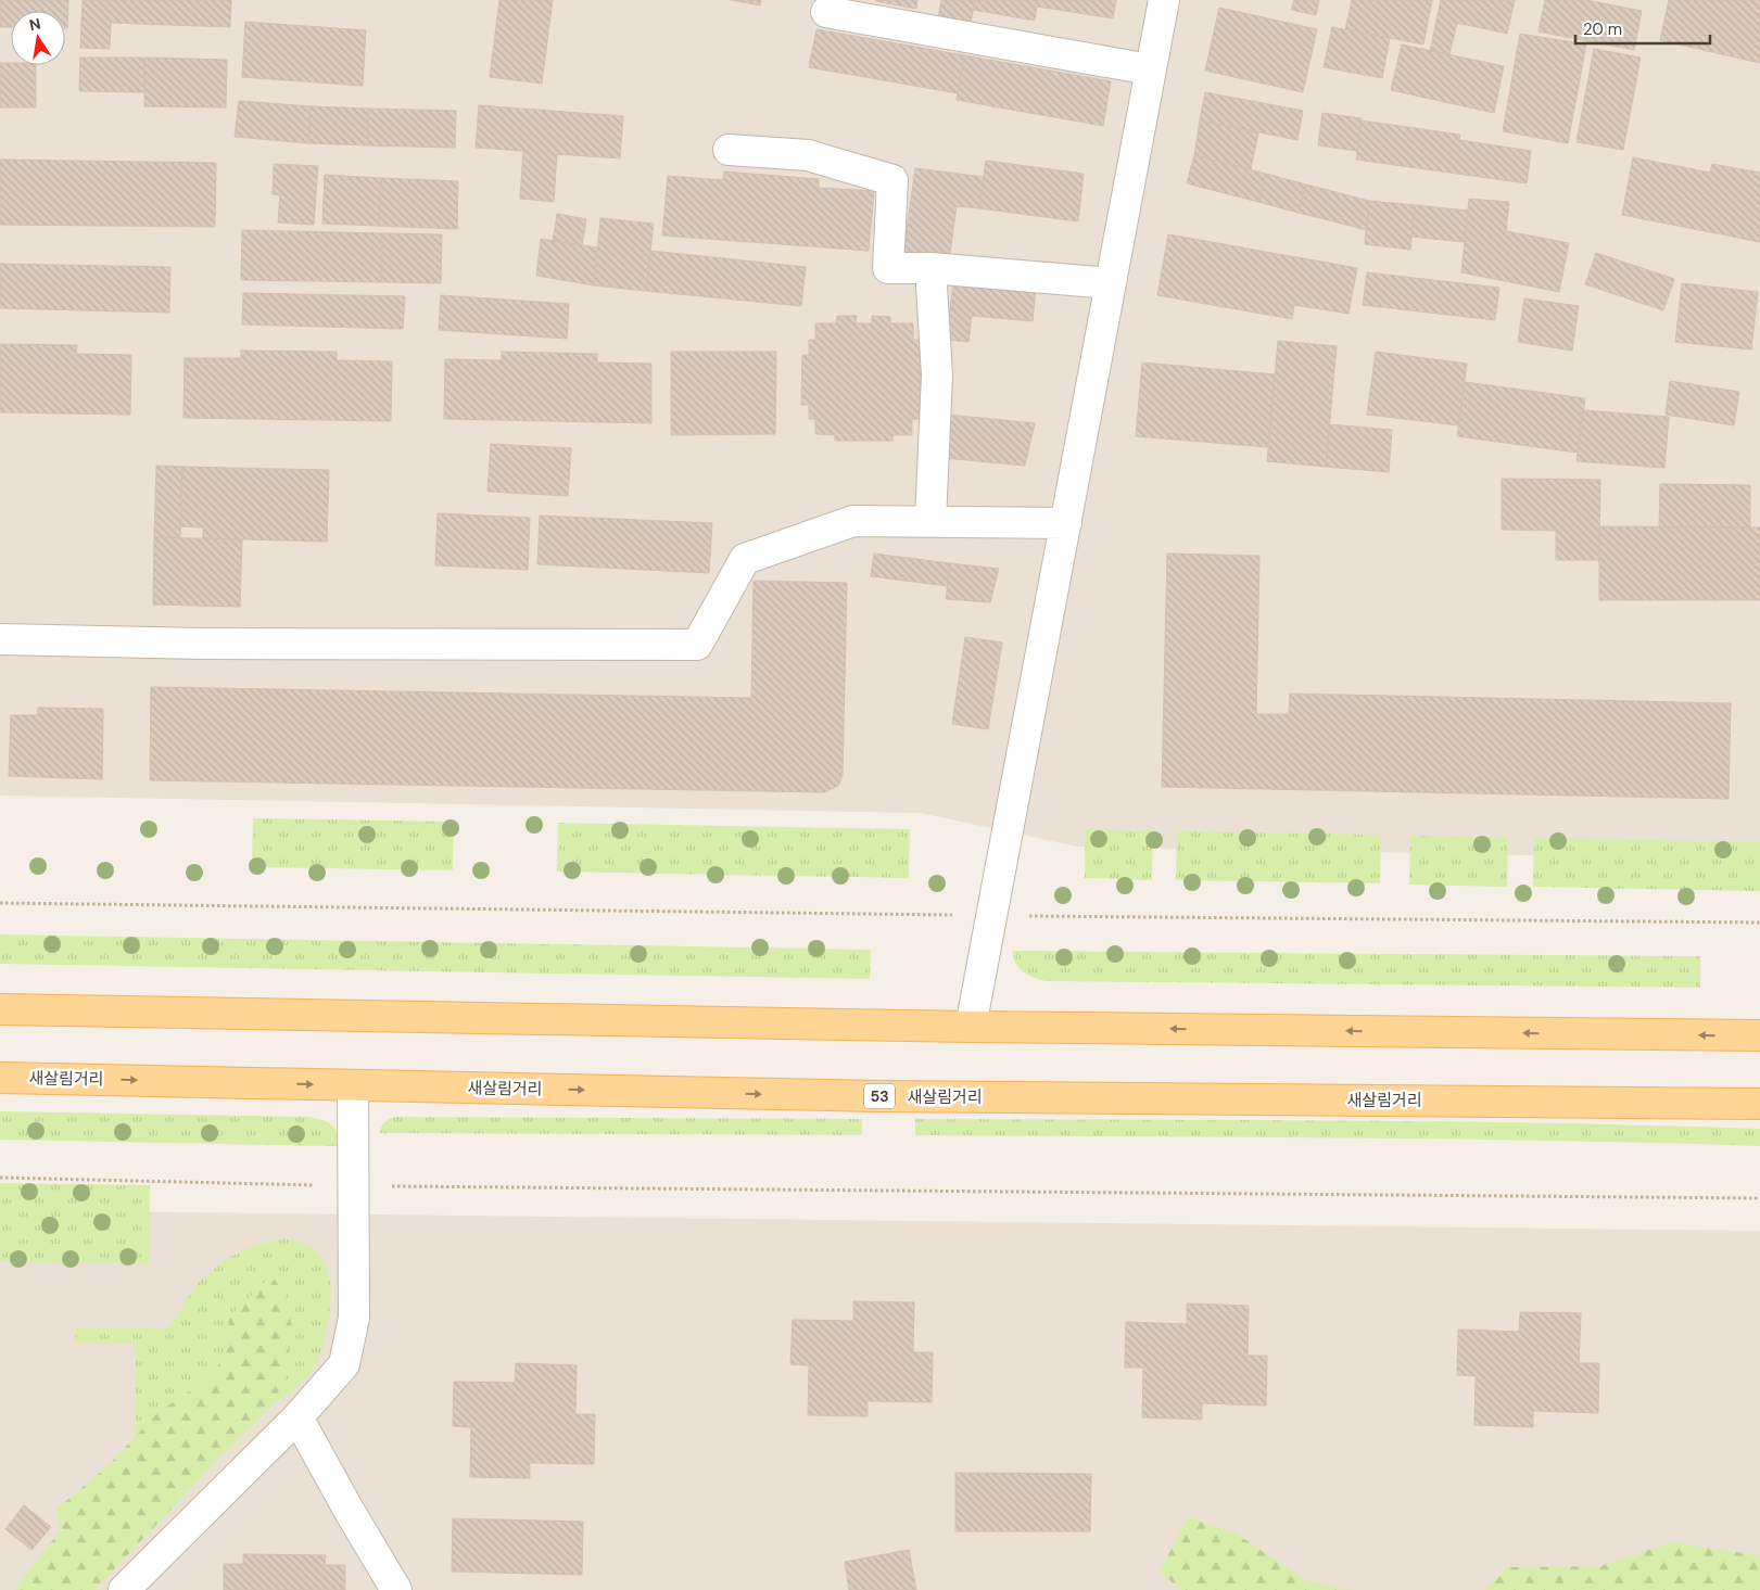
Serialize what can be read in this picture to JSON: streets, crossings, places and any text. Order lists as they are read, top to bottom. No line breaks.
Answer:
{"streets":{"main road":["새살림거리","53"]},"scale_bar":"20 m","north":"top"}
